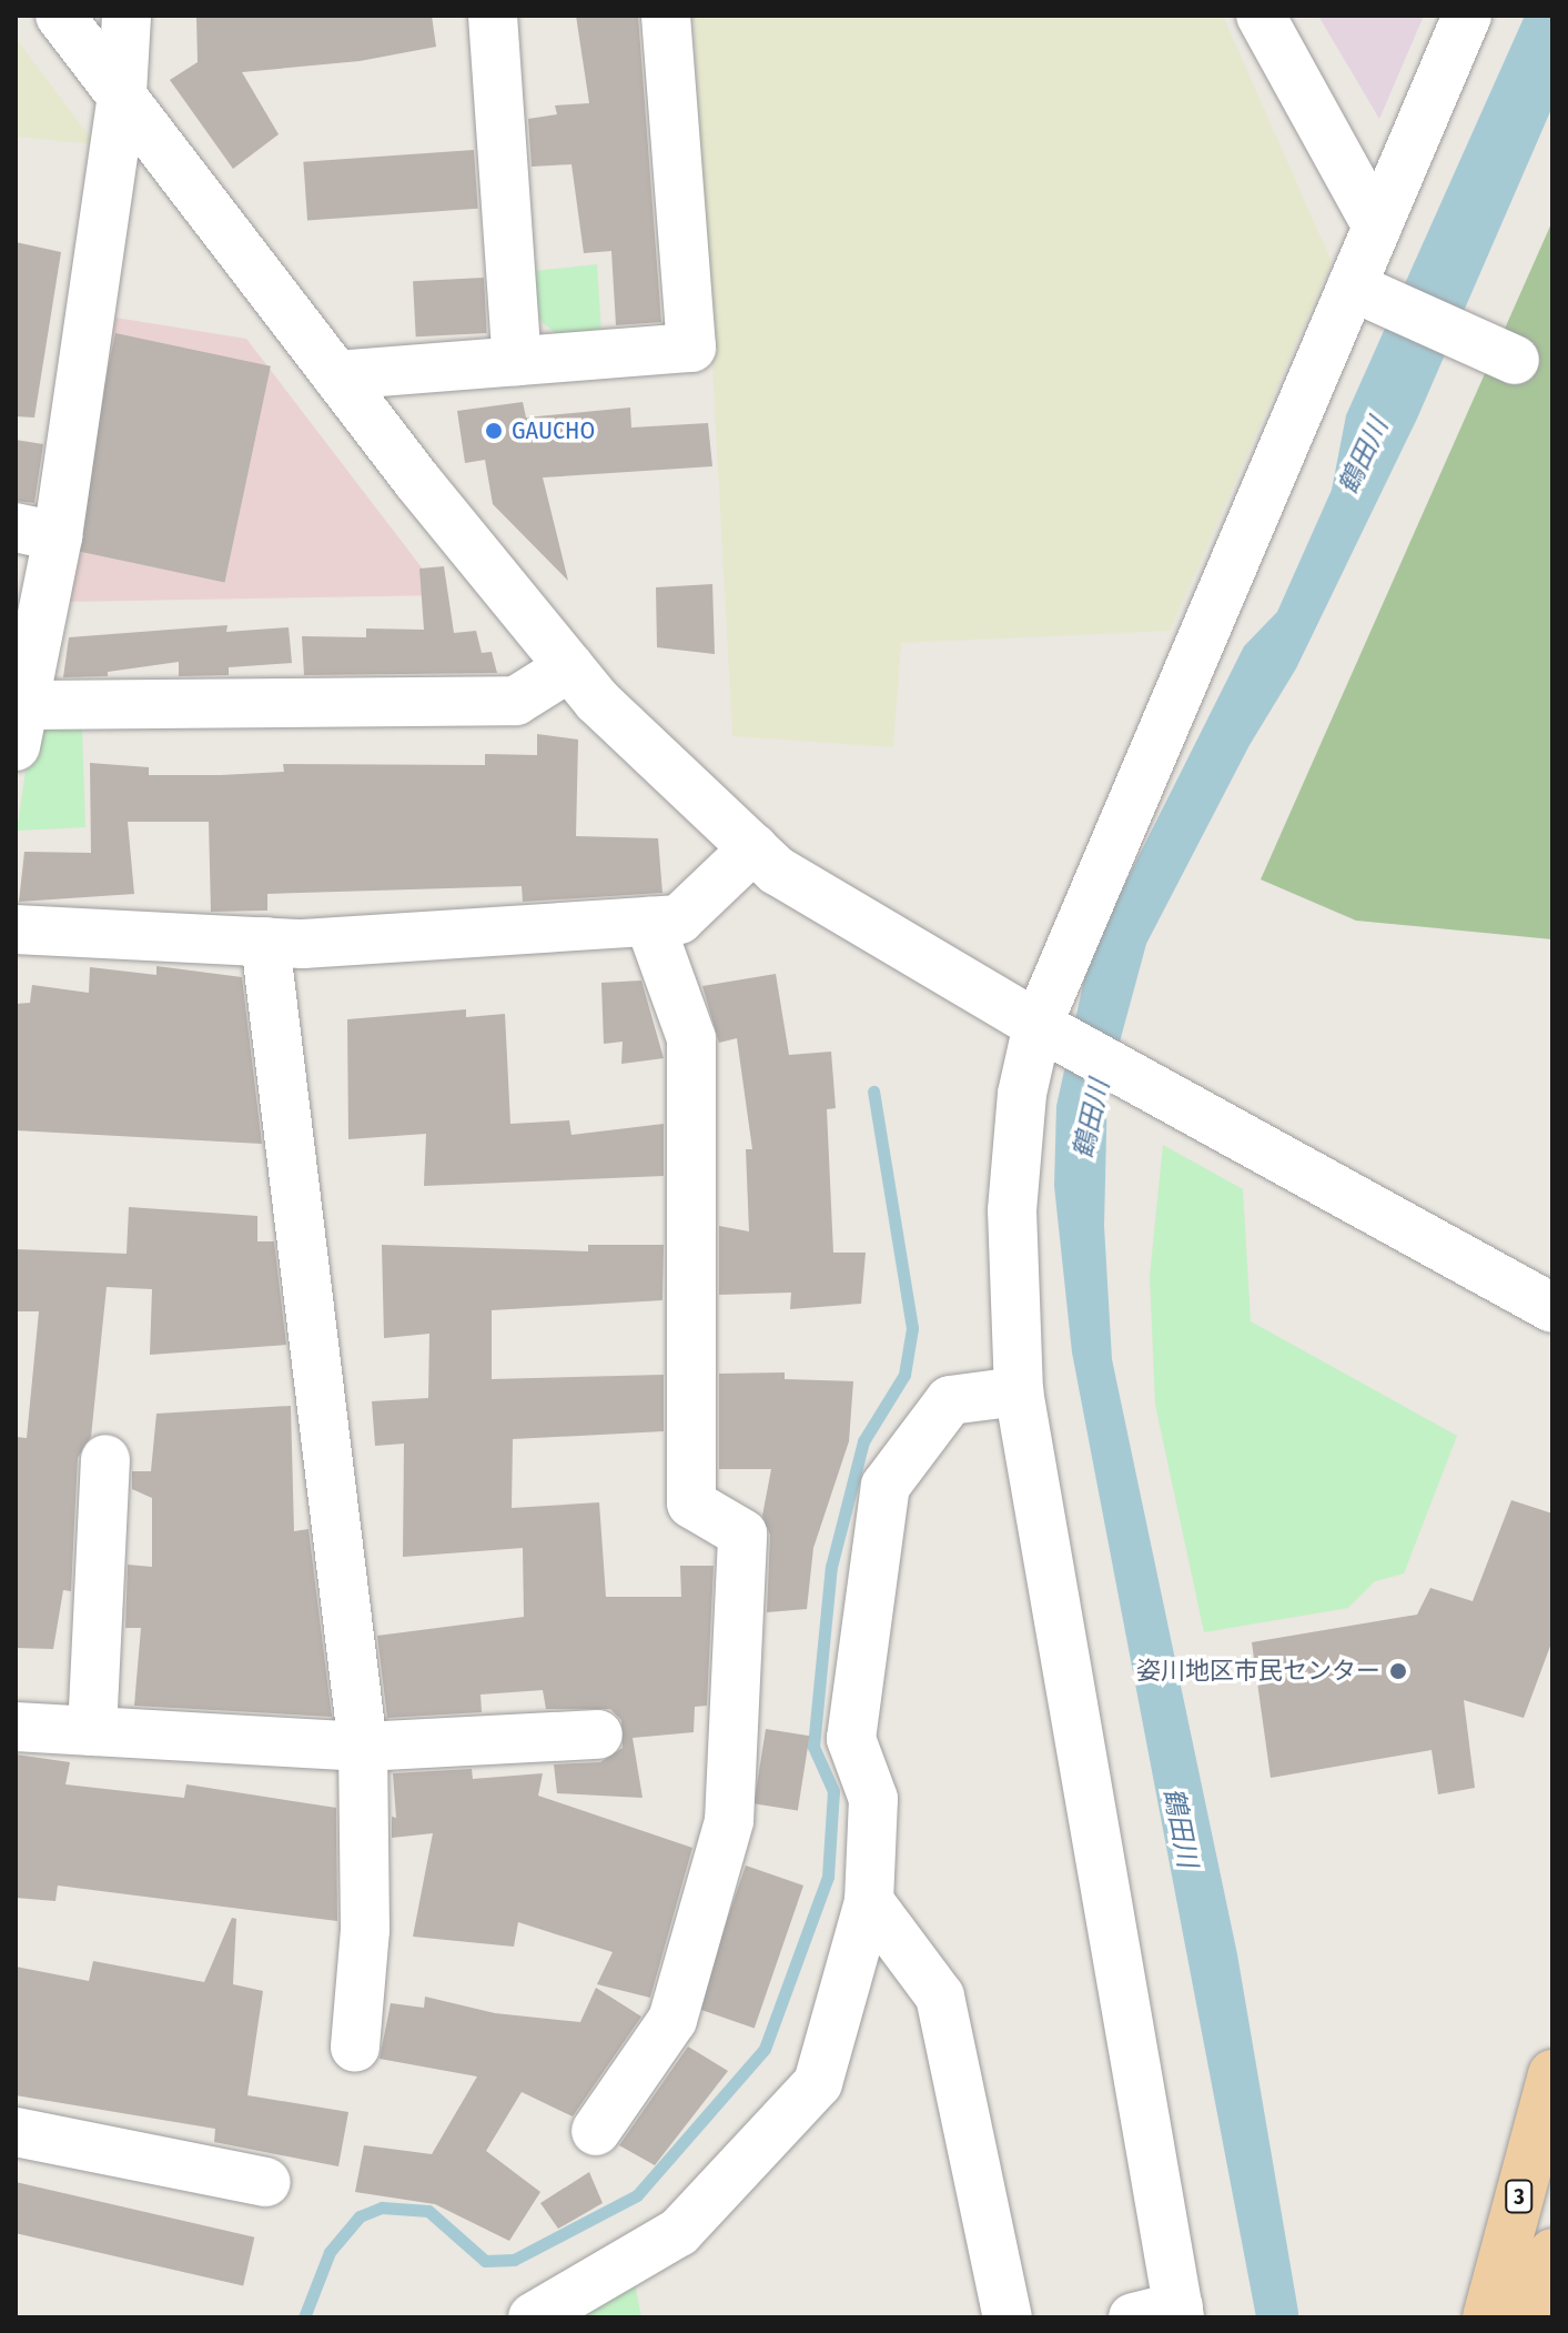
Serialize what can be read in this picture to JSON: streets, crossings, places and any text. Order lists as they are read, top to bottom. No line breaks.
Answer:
{"streets":{"main road":["3"]},"water":["鶴田川"],"places":["GAUCHO","姿川地区市民センター"]}
